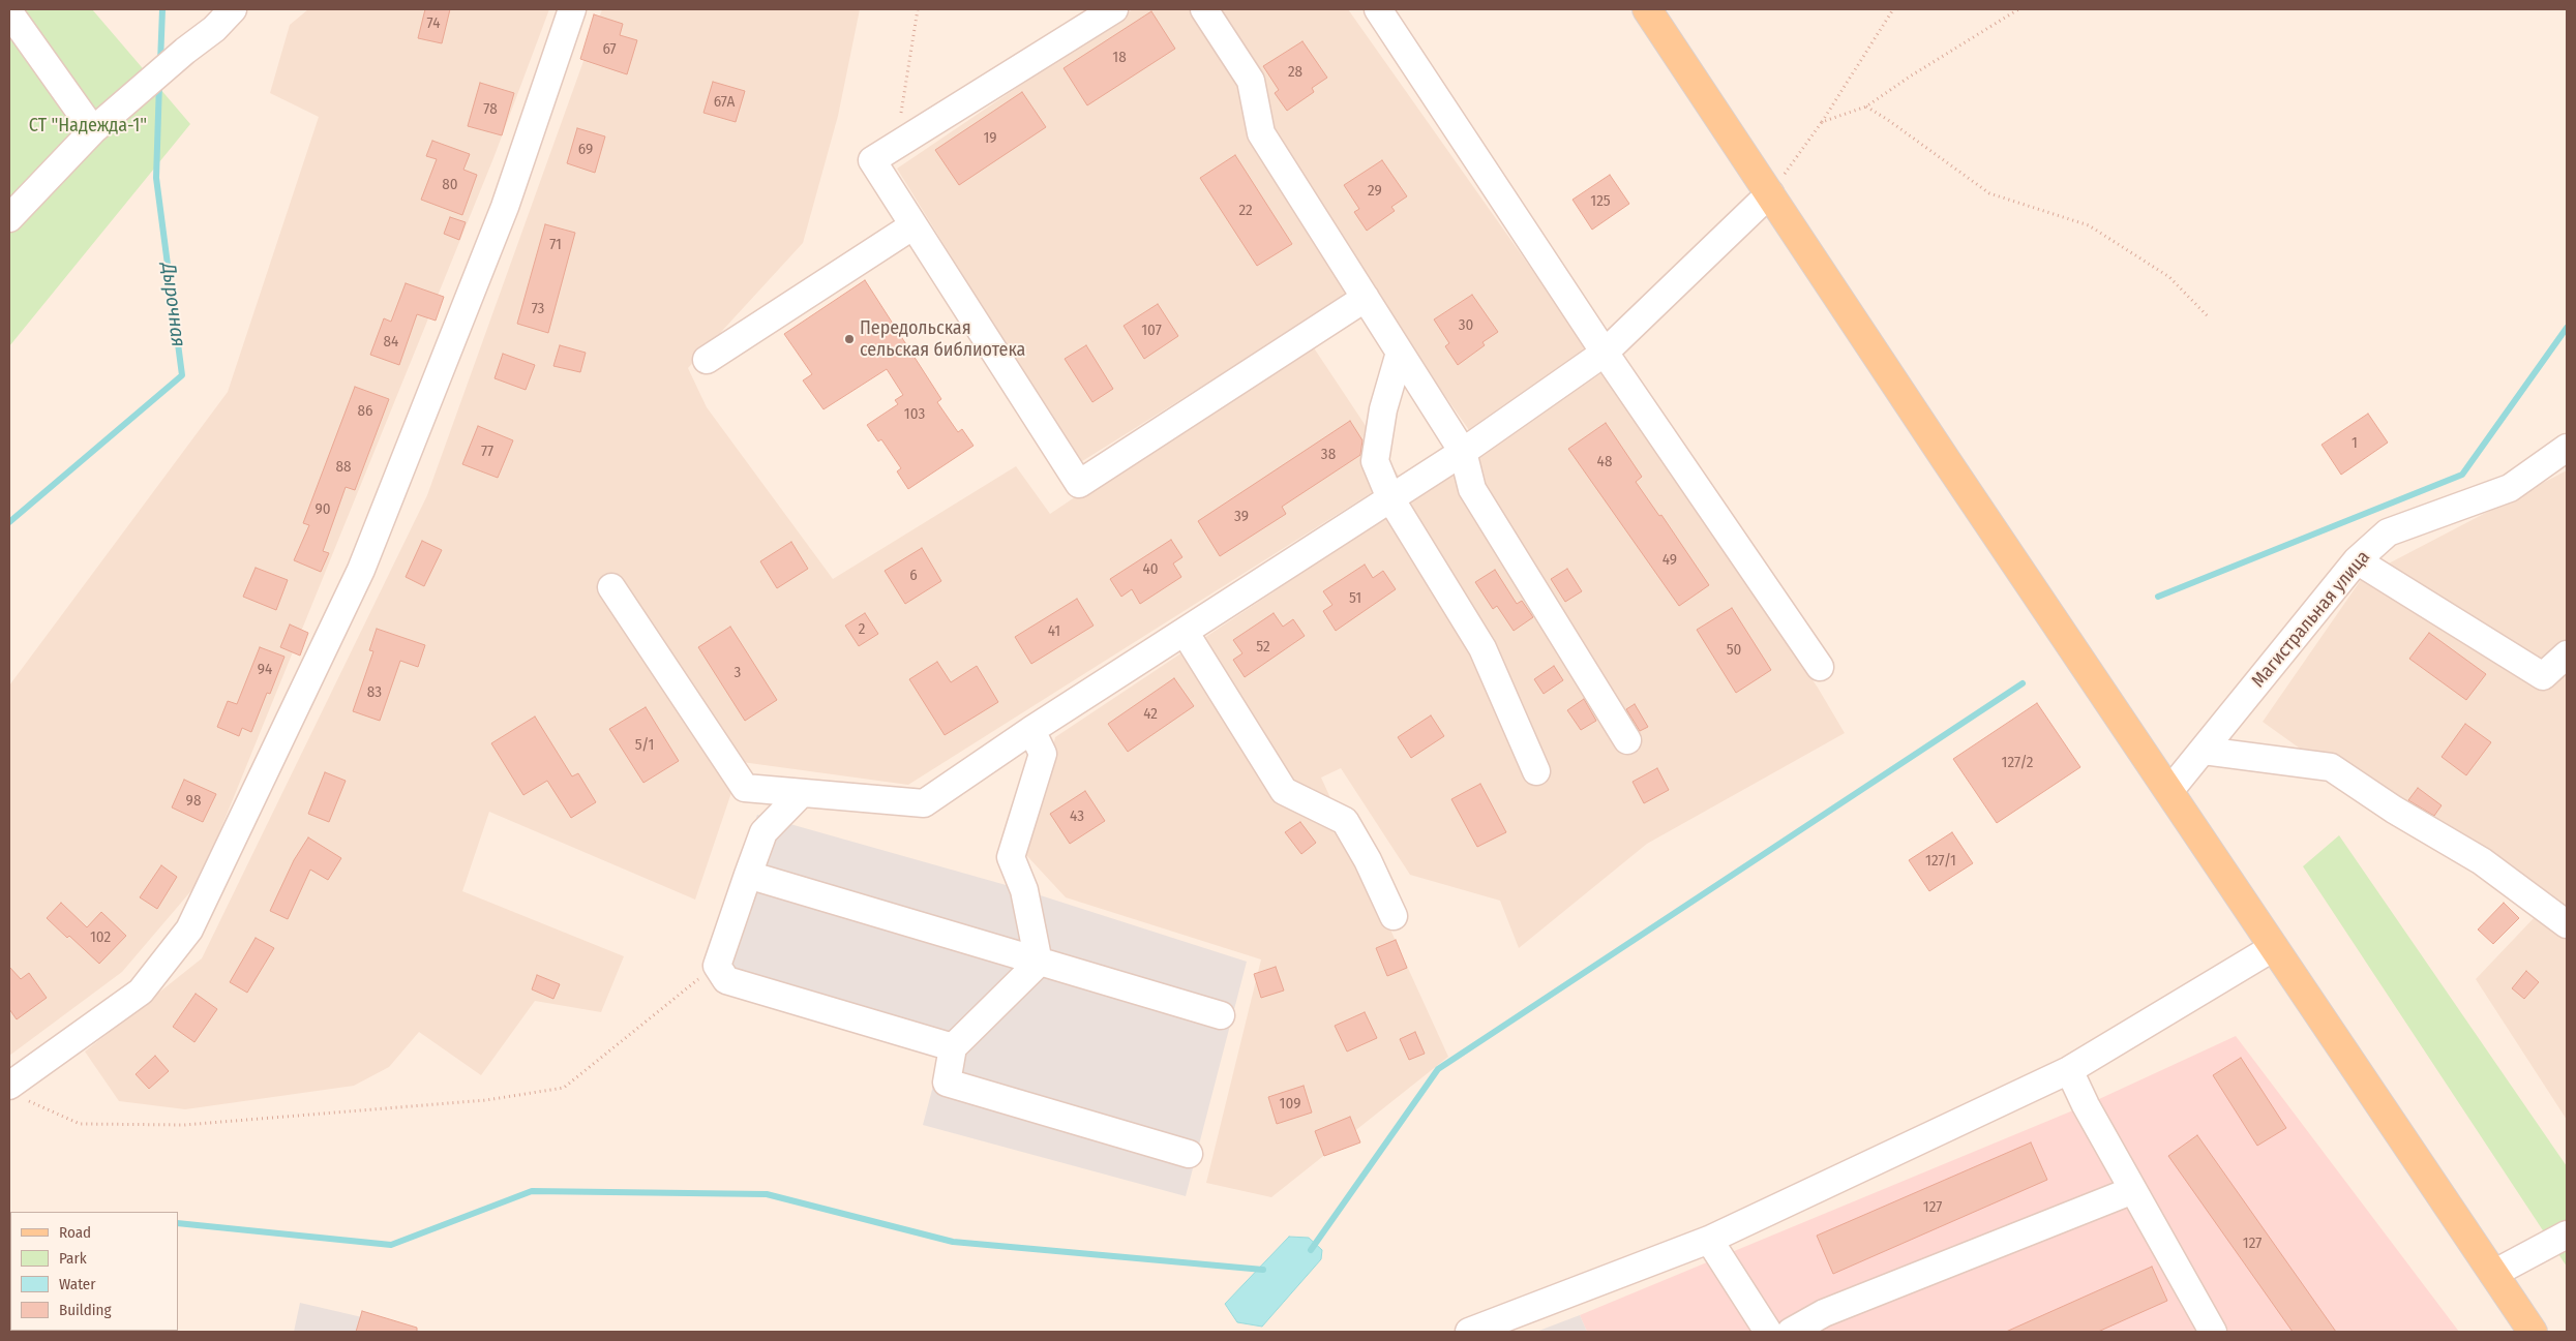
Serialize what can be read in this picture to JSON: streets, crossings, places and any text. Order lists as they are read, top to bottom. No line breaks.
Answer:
{"streets":{"street":["Магистральная улица"]},"water":["Дырочная"],"parks":["СТ \"Надежда-1\""],"places":["Передольская сельская библиотека"],"house_numbers":["74","67","18","28","67А","78","19","69","80","29","125","22","71","73","30","107","84","86","103","1","77","38","48","88","90","39","49","40","6","51","2","41","52","50","94","3","83","42","5/1","127/2","98","43","127/1","102","109","127","127"],"legend":["Road","Park","Water","Building"]}
